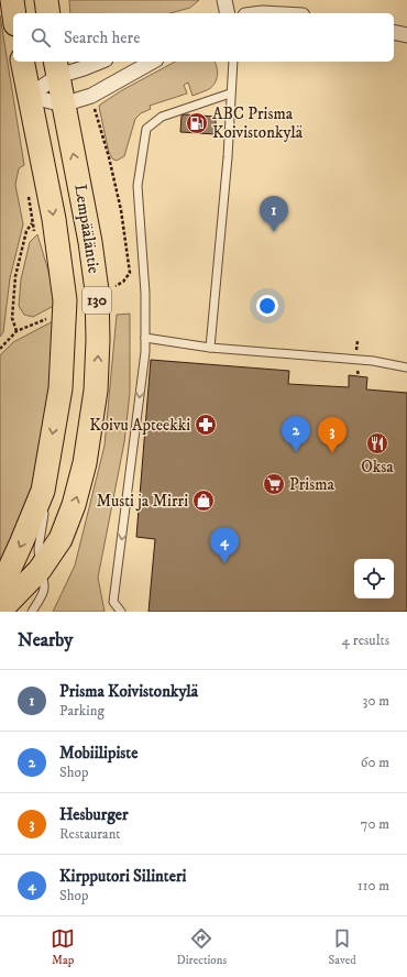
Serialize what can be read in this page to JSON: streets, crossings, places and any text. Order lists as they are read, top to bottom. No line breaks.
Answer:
{"streets":{"main road":["Lempääläntie","130"]},"places":{"fuel station":["ABC Prisma Koivistonkylä"],"pharmacy":["Koivu Apteekki"],"restaurant":["Oksa"],"supermarket":["Prisma"],"shop":["Musti ja Mirri"]},"page":{"search":"Search here","pins":["1","2","3","4"],"heading":["Nearby","4 results"],"list":[{"mark":"1","name":"Prisma Koivistonkylä","note":"Parking","value":"30 m"},{"mark":"2","name":"Mobiilipiste","note":"Shop","value":"60 m"},{"mark":"3","name":"Hesburger","note":"Restaurant","value":"70 m"},{"mark":"4","name":"Kirpputori Silinteri","note":"Shop","value":"110 m"}],"nav":["Map","Directions","Saved"]}}
